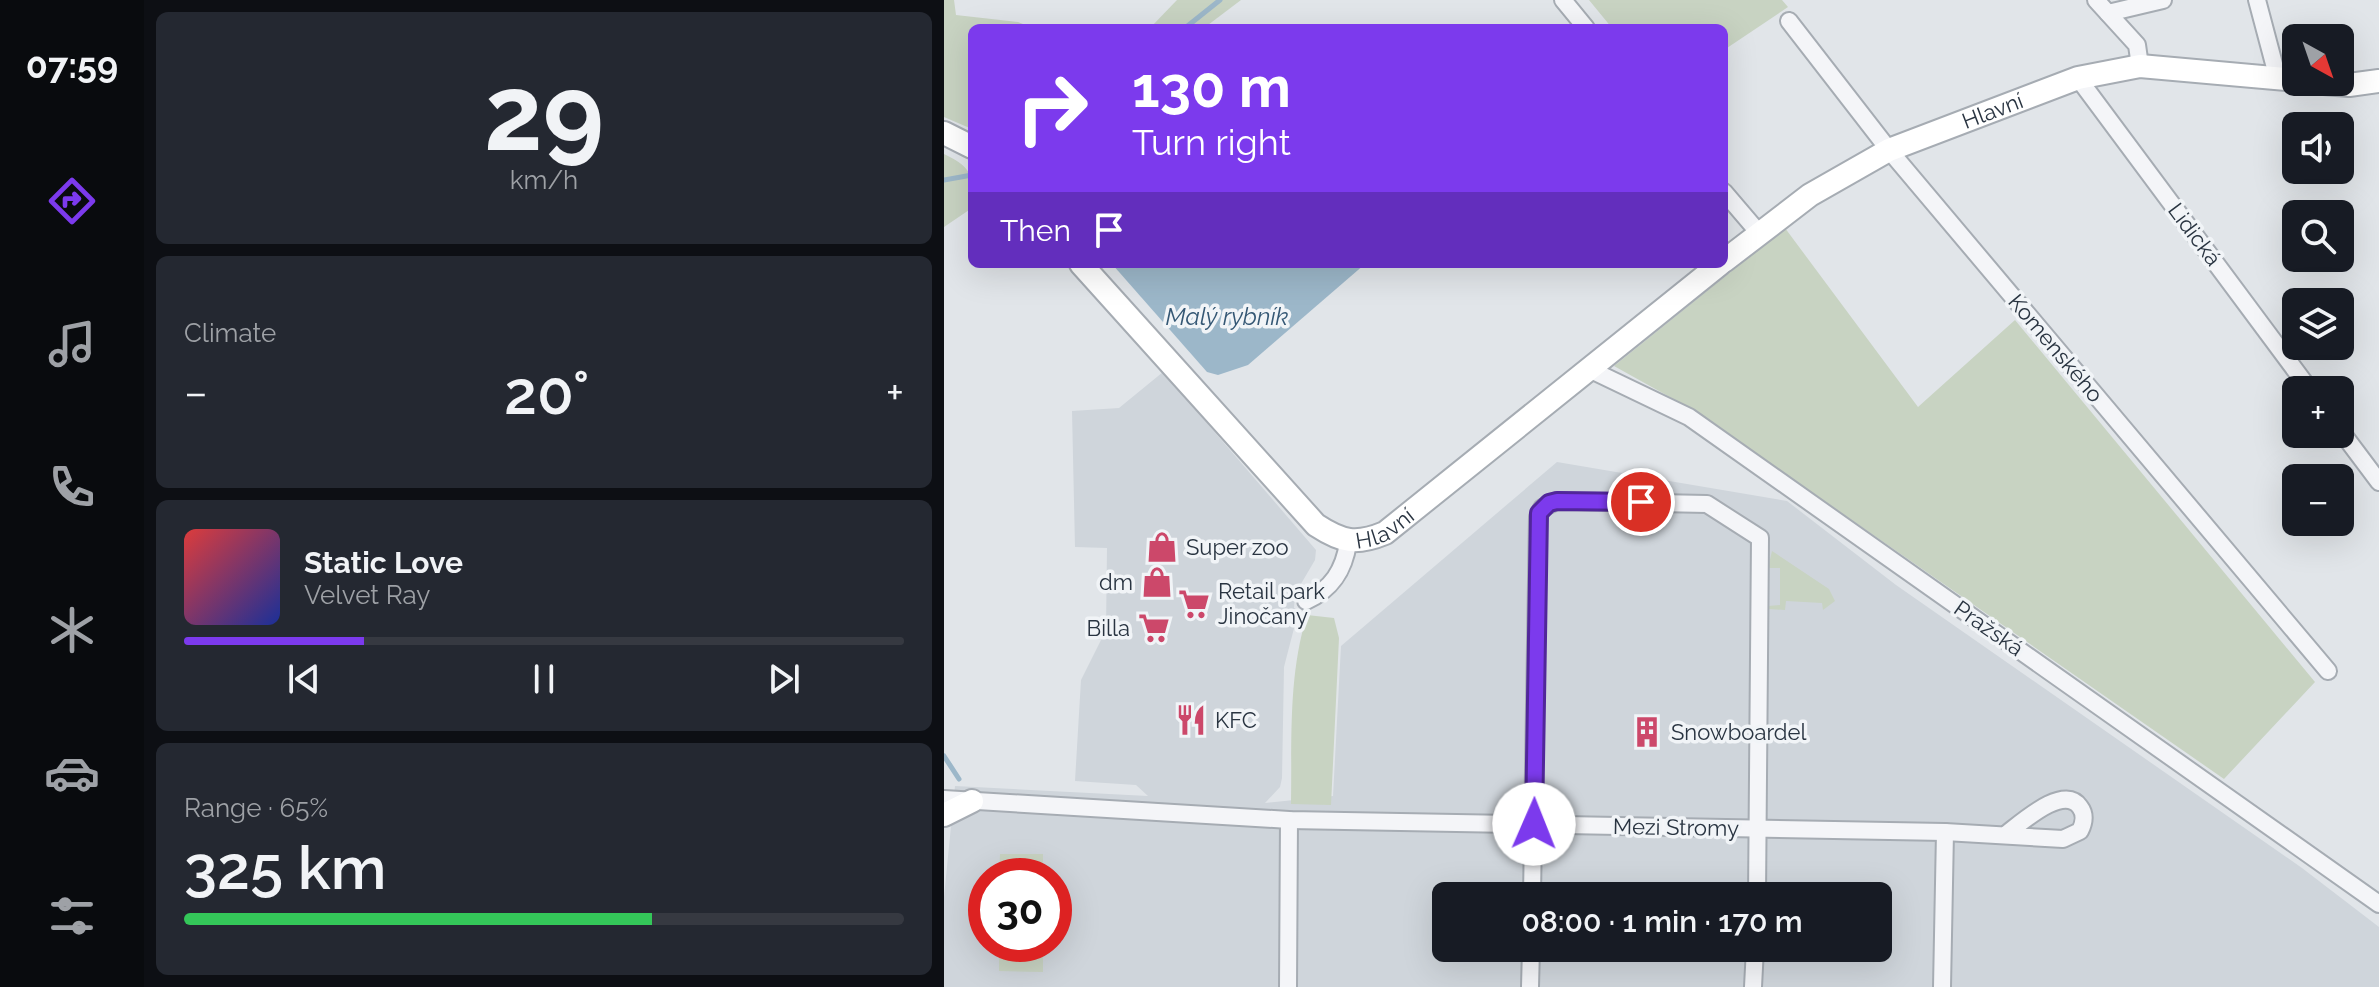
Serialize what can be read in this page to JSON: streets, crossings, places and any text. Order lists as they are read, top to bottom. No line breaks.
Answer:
{"streets":{"street":["Hlavní","Lidická","Komenského","Pražská","Mezi Stromy"]},"crossings":[["Hlavní","Lidická"],["Hlavní","Komenského"],["Hlavní","Pražská"]],"water":["Malý rybník"],"places":{"shop":["Super zoo","dm"],"supermarket":["Retail park Jinočany","Billa"],"restaurant":["KFC"],"building":["Snowboardel"]},"north":"bottom right","page":{"tabs":"07:59","tile":[["29","km/h"],"Climate",["Range · 65%","325 km"]],"map_buttons":["+","−"],"turn":["130 m","Turn right"],"then":"Then","heat":["−","20°","+"],"song":["Static Love","Velvet Ray"],"limit":"30","trip":"08:00 · 1 min · 170 m"}}
